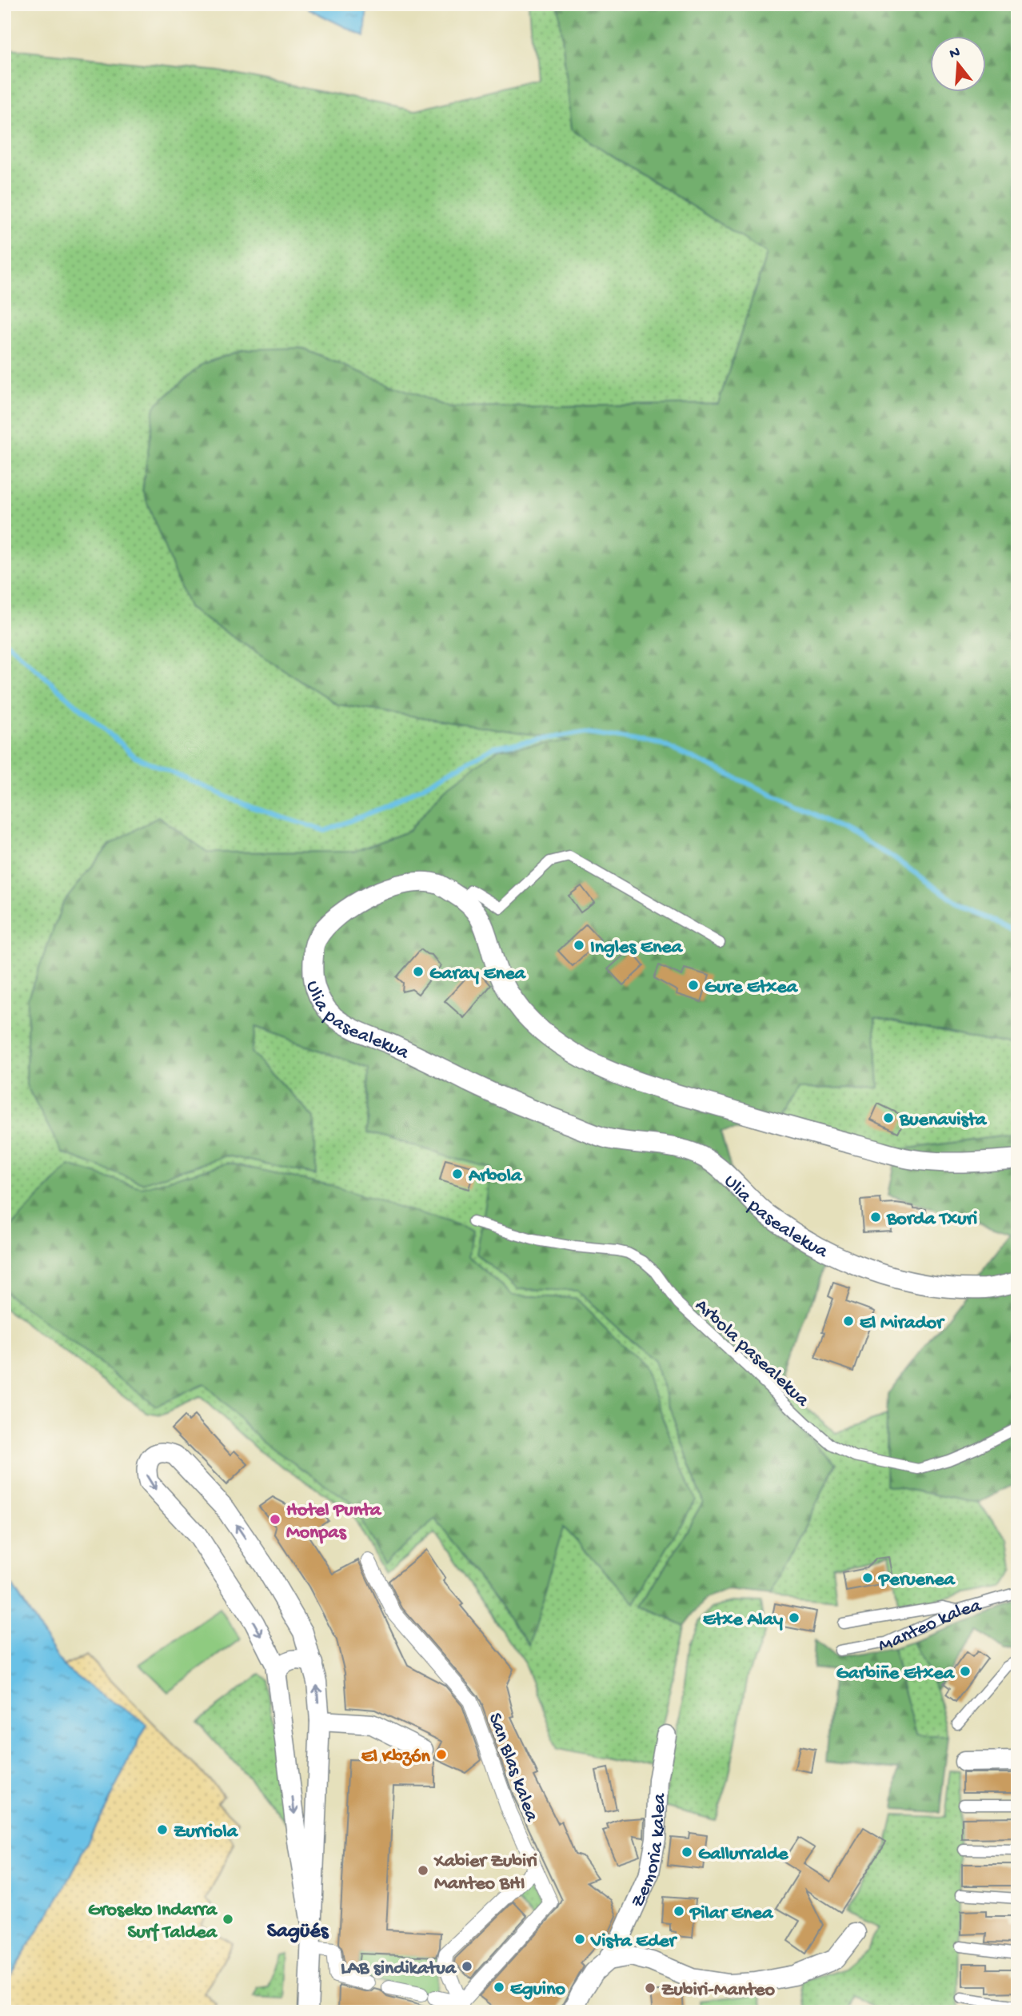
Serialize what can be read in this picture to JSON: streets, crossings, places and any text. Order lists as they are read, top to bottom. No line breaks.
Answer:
{"streets":{"street":["Ulia pasealekua","San Blas kalea","Zemoria kalea"],"lane":["Arbola pasealekua","Manteo kalea"]},"districts":["Sagüés"],"places":["Ingles Enea","Garay Enea","Gure Etxea","Buenavista","Arbola","Borda Txuri","El Mirador","Hotel Punta Monpas","Peruenea","Etxe Alay","Garbiñe Etxea","El Kbzón","Zurriola","Gallurralde","Xabier Zubiri Manteo BHI","Pilar Enea","Groseko Indarra Surf Taldea","Vista Eder","LAB sindikatua","Eguino","Zubiri-Manteo"],"north":"top"}
